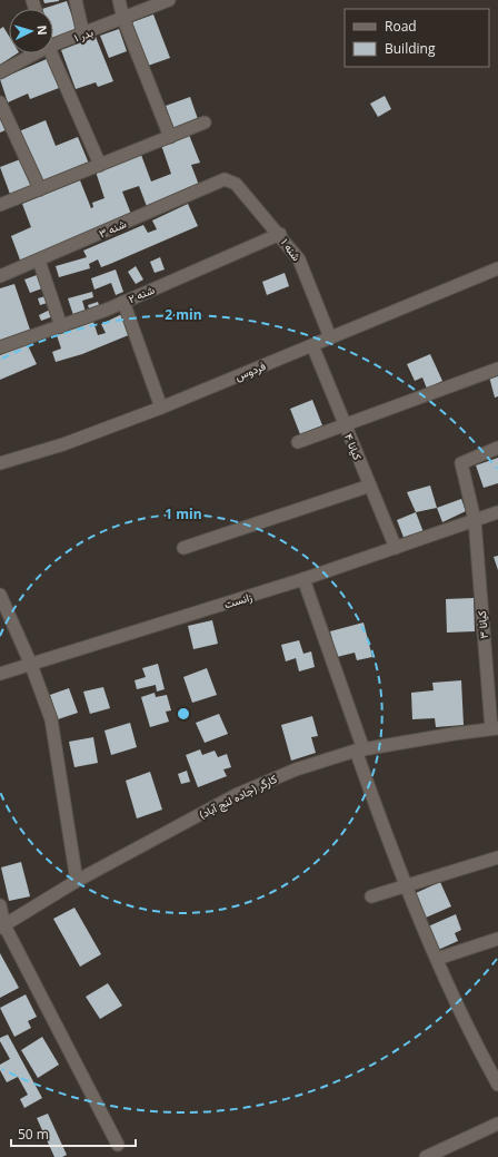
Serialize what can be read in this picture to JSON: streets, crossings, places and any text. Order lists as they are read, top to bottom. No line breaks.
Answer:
{"streets":{"street":["بدر ۱","شنه ۳","شنه ۱","شنه ۲","فردوس","کیانا ۴","زانست","کیانا ۳","کارگر (جاده لنج آباد)"]},"crossings":[["شنه ۳","شنه ۱"],["شنه ۱","شنه ۲"],["شنه ۱","فردوس"],["فردوس","کیانا ۴"],["کیانا ۴","زانست"],["زانست","کیانا ۳"],["کیانا ۳","کارگر (جاده لنج آباد)"]],"legend":["Road","Building"],"scale_bar":"50 m","north":"right","rings":["2 min","1 min"]}
